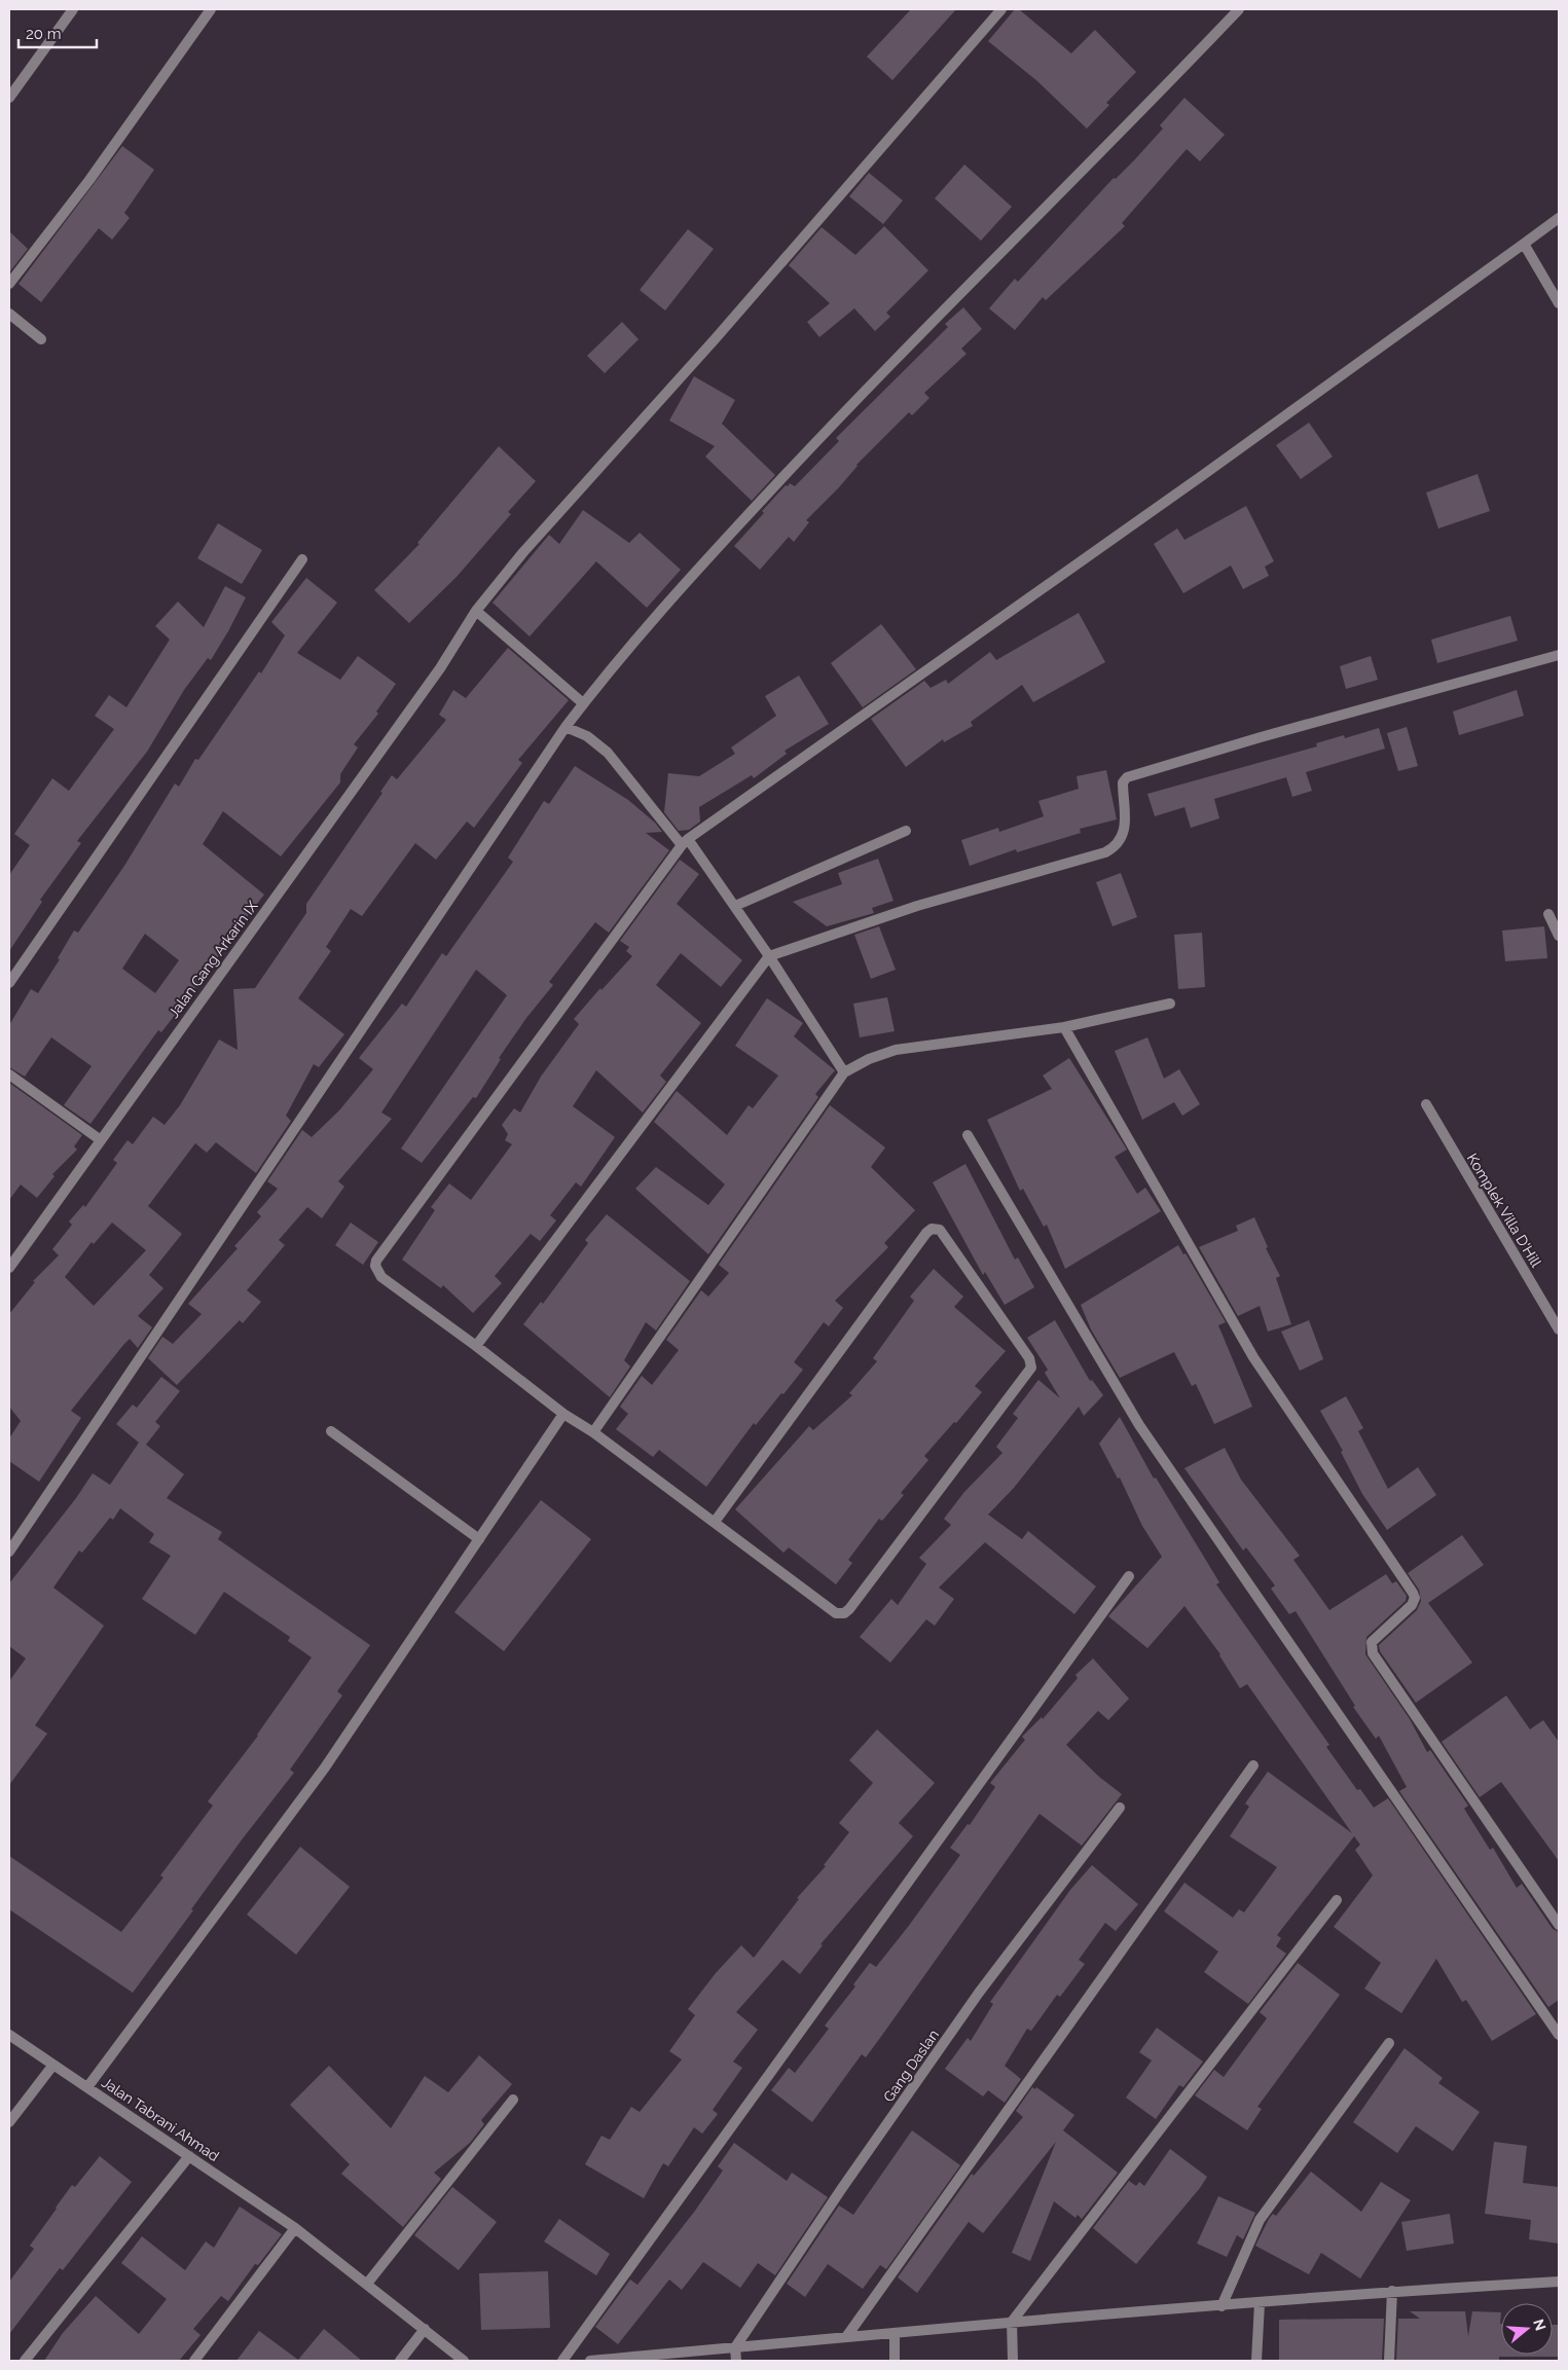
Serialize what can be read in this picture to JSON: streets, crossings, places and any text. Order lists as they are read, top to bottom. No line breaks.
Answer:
{"streets":{"street":["Jalan Gang Arkarin IX","Komplek Villa D'Hill","Gang Daslan","Jalan Tabrani Ahmad"]},"scale_bar":"20 m","north":"right"}
